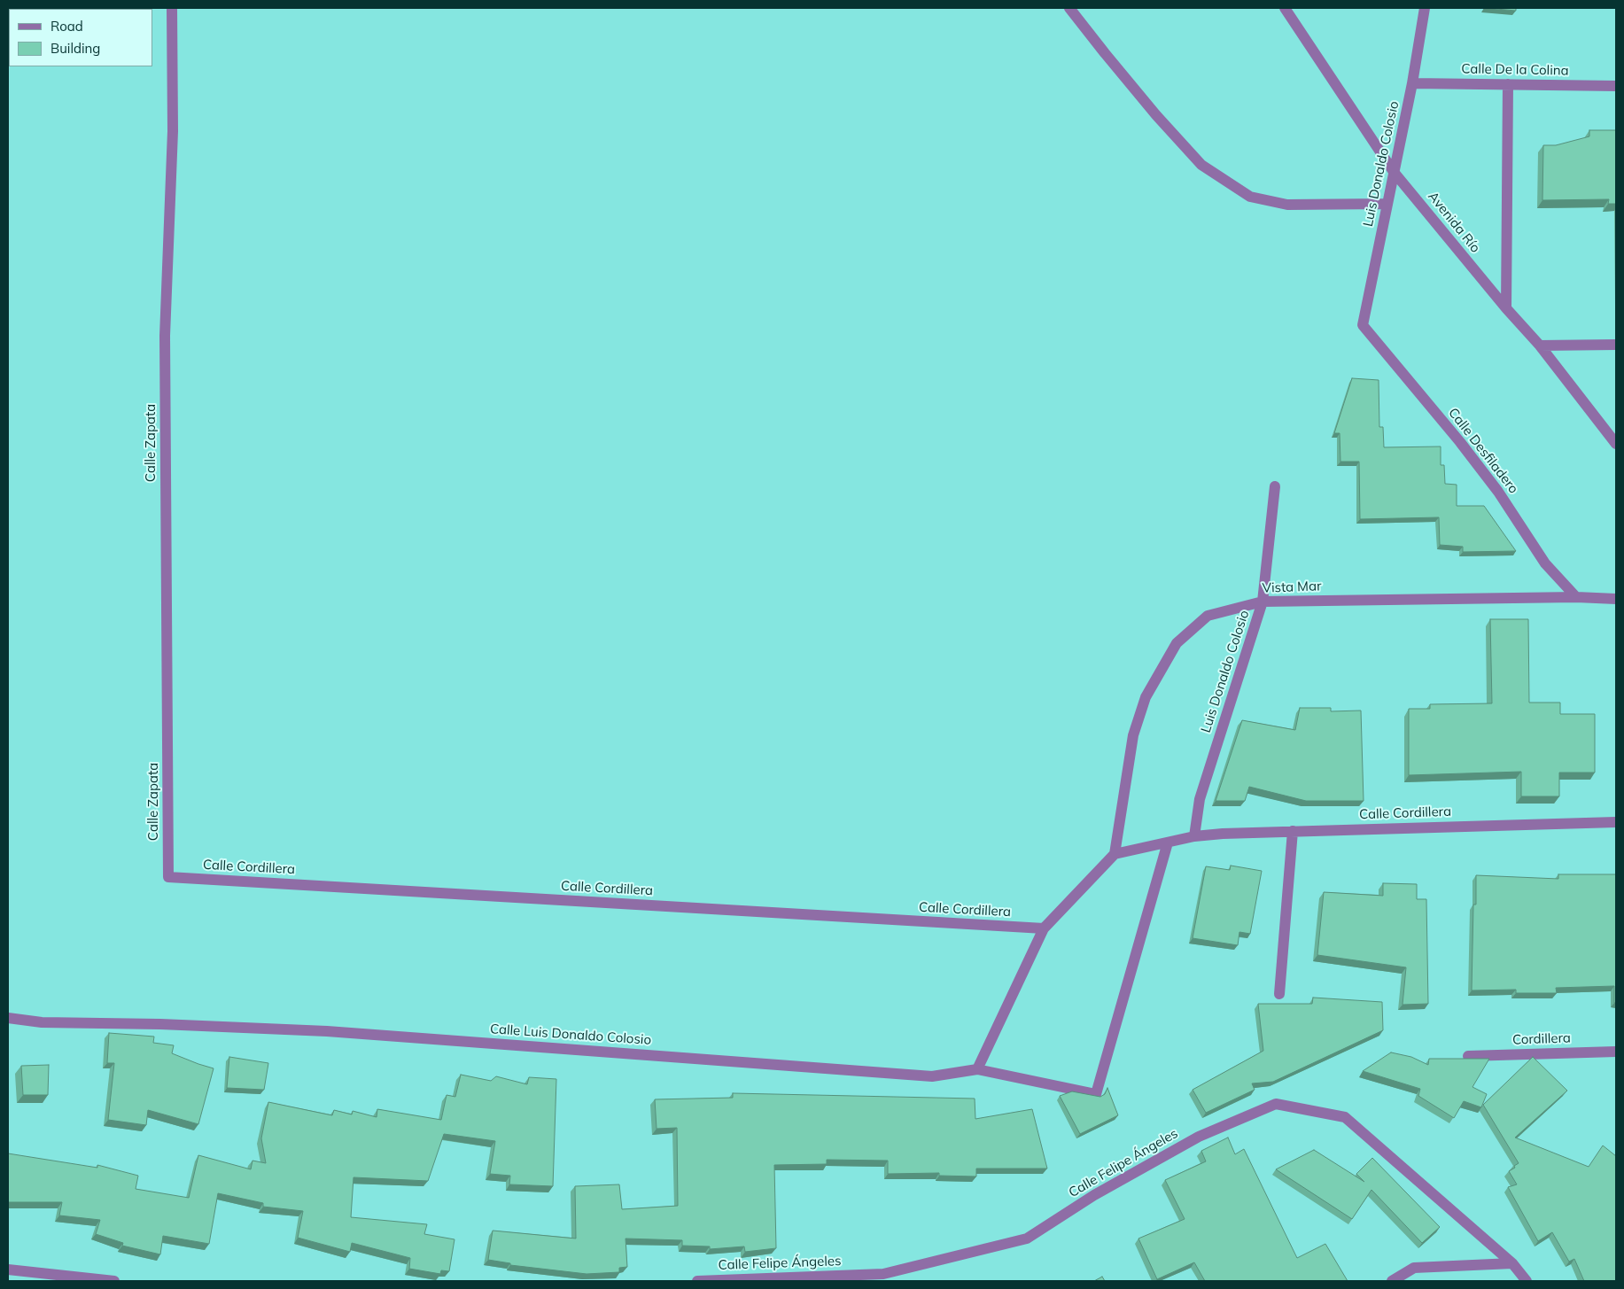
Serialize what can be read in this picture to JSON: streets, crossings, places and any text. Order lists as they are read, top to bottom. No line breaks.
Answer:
{"streets":{"street":["Calle De la Colina","Luis Donaldo Colosio","Avenida Río","Calle Zapata","Calle Desfiladero","Vista Mar","Calle Cordillera","Calle Luis Donaldo Colosio","Cordillera","Calle Felipe Ángeles"]},"crossings":[["Calle De la Colina","Luis Donaldo Colosio"],["Luis Donaldo Colosio","Avenida Río"],["Luis Donaldo Colosio","Calle Desfiladero"],["Luis Donaldo Colosio","Vista Mar"],["Luis Donaldo Colosio","Calle Cordillera"],["Calle Zapata","Calle Cordillera"],["Calle Desfiladero","Vista Mar"],["Vista Mar","Calle Cordillera"],["Calle Cordillera","Calle Luis Donaldo Colosio"]],"legend":["Road","Building"]}
